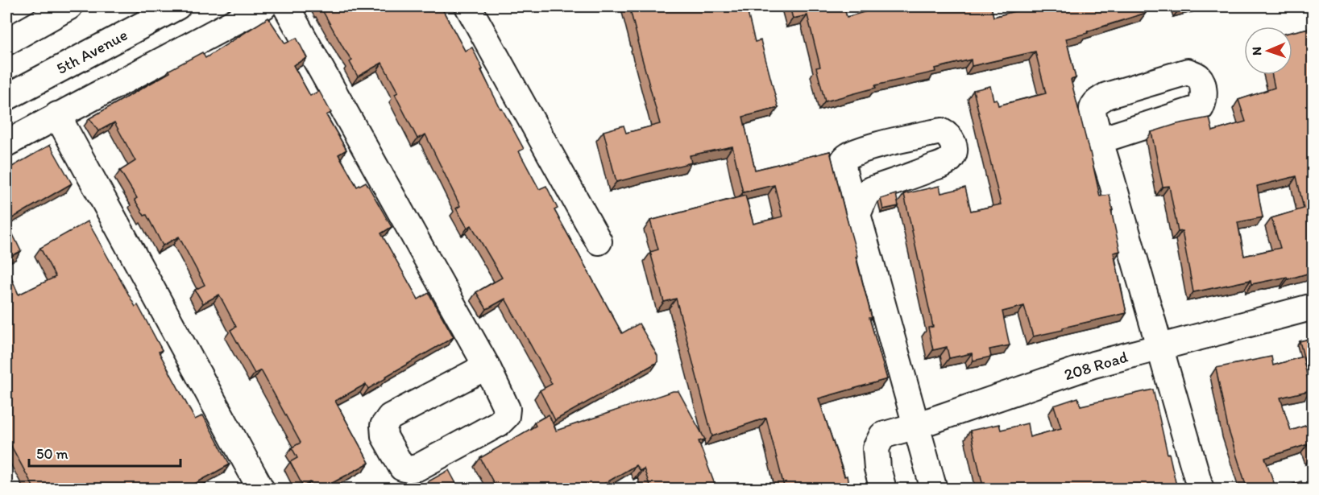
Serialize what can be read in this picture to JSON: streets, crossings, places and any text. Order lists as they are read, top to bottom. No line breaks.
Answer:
{"streets":{"street":["5th Avenue","208 Road"]},"scale_bar":"50 m","north":"left"}
